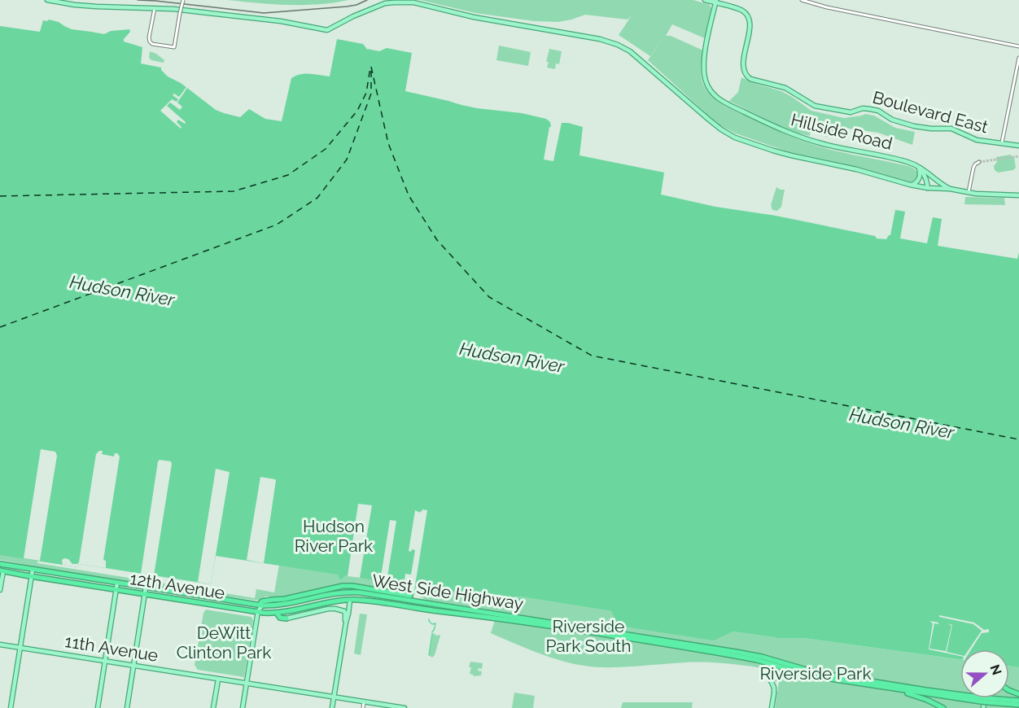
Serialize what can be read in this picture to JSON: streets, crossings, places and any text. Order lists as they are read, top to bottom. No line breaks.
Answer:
{"streets":{"highway":["12th Avenue","West Side Highway"],"main road":["Boulevard East","Hillside Road","11th Avenue"]},"crossings":[["Boulevard East","Hillside Road"],["12th Avenue","West Side Highway"]],"water":["Hudson River"],"parks":["Hudson River Park","Riverside Park South","DeWitt Clinton Park","Riverside Park"],"north":"right"}
